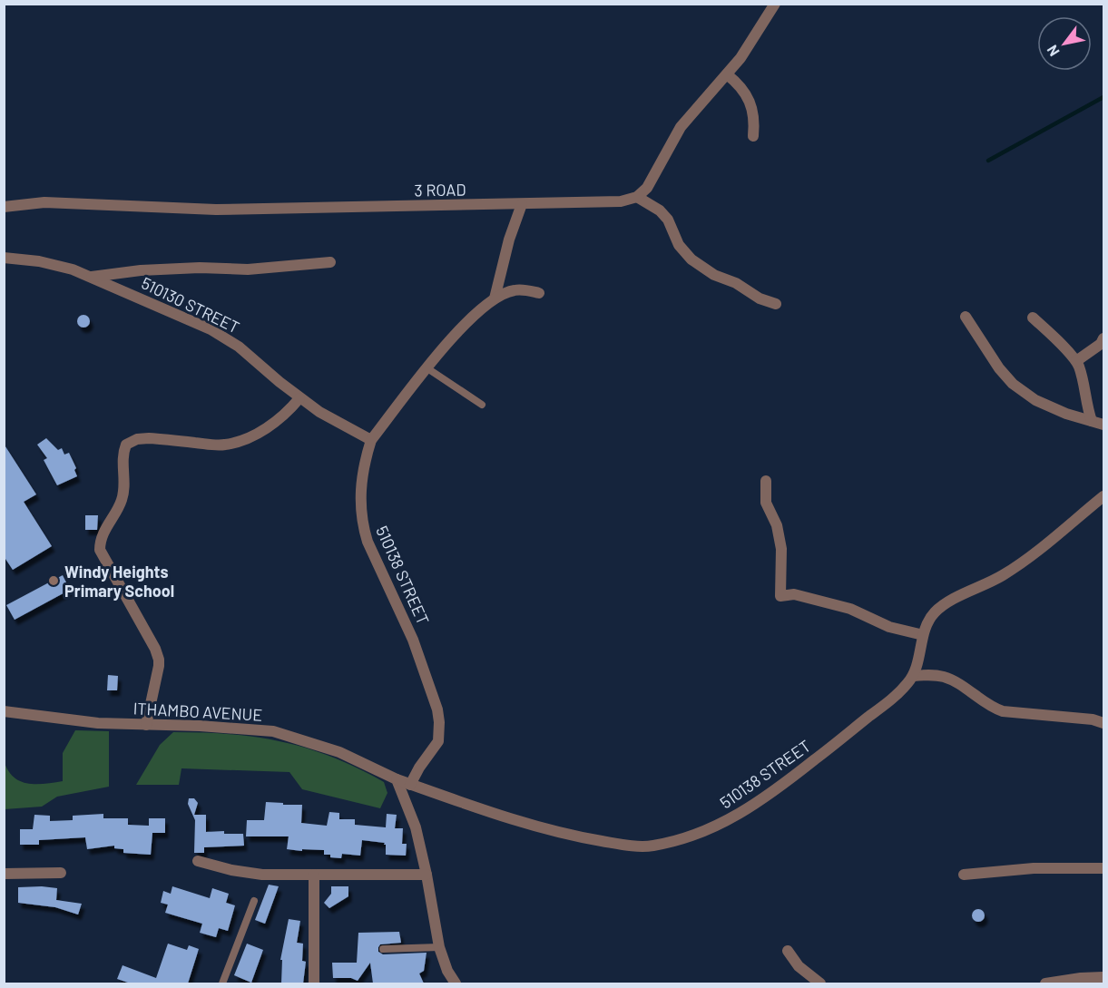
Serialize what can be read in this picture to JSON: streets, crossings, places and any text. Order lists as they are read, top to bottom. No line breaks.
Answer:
{"streets":{"street":["3 ROAD","510130 STREET","510138 STREET","ITHAMBO AVENUE"]},"crossings":[["510130 STREET","510138 STREET"],["510138 STREET","ITHAMBO AVENUE"]],"places":["Windy Heights Primary School"],"north":"bottom left"}
